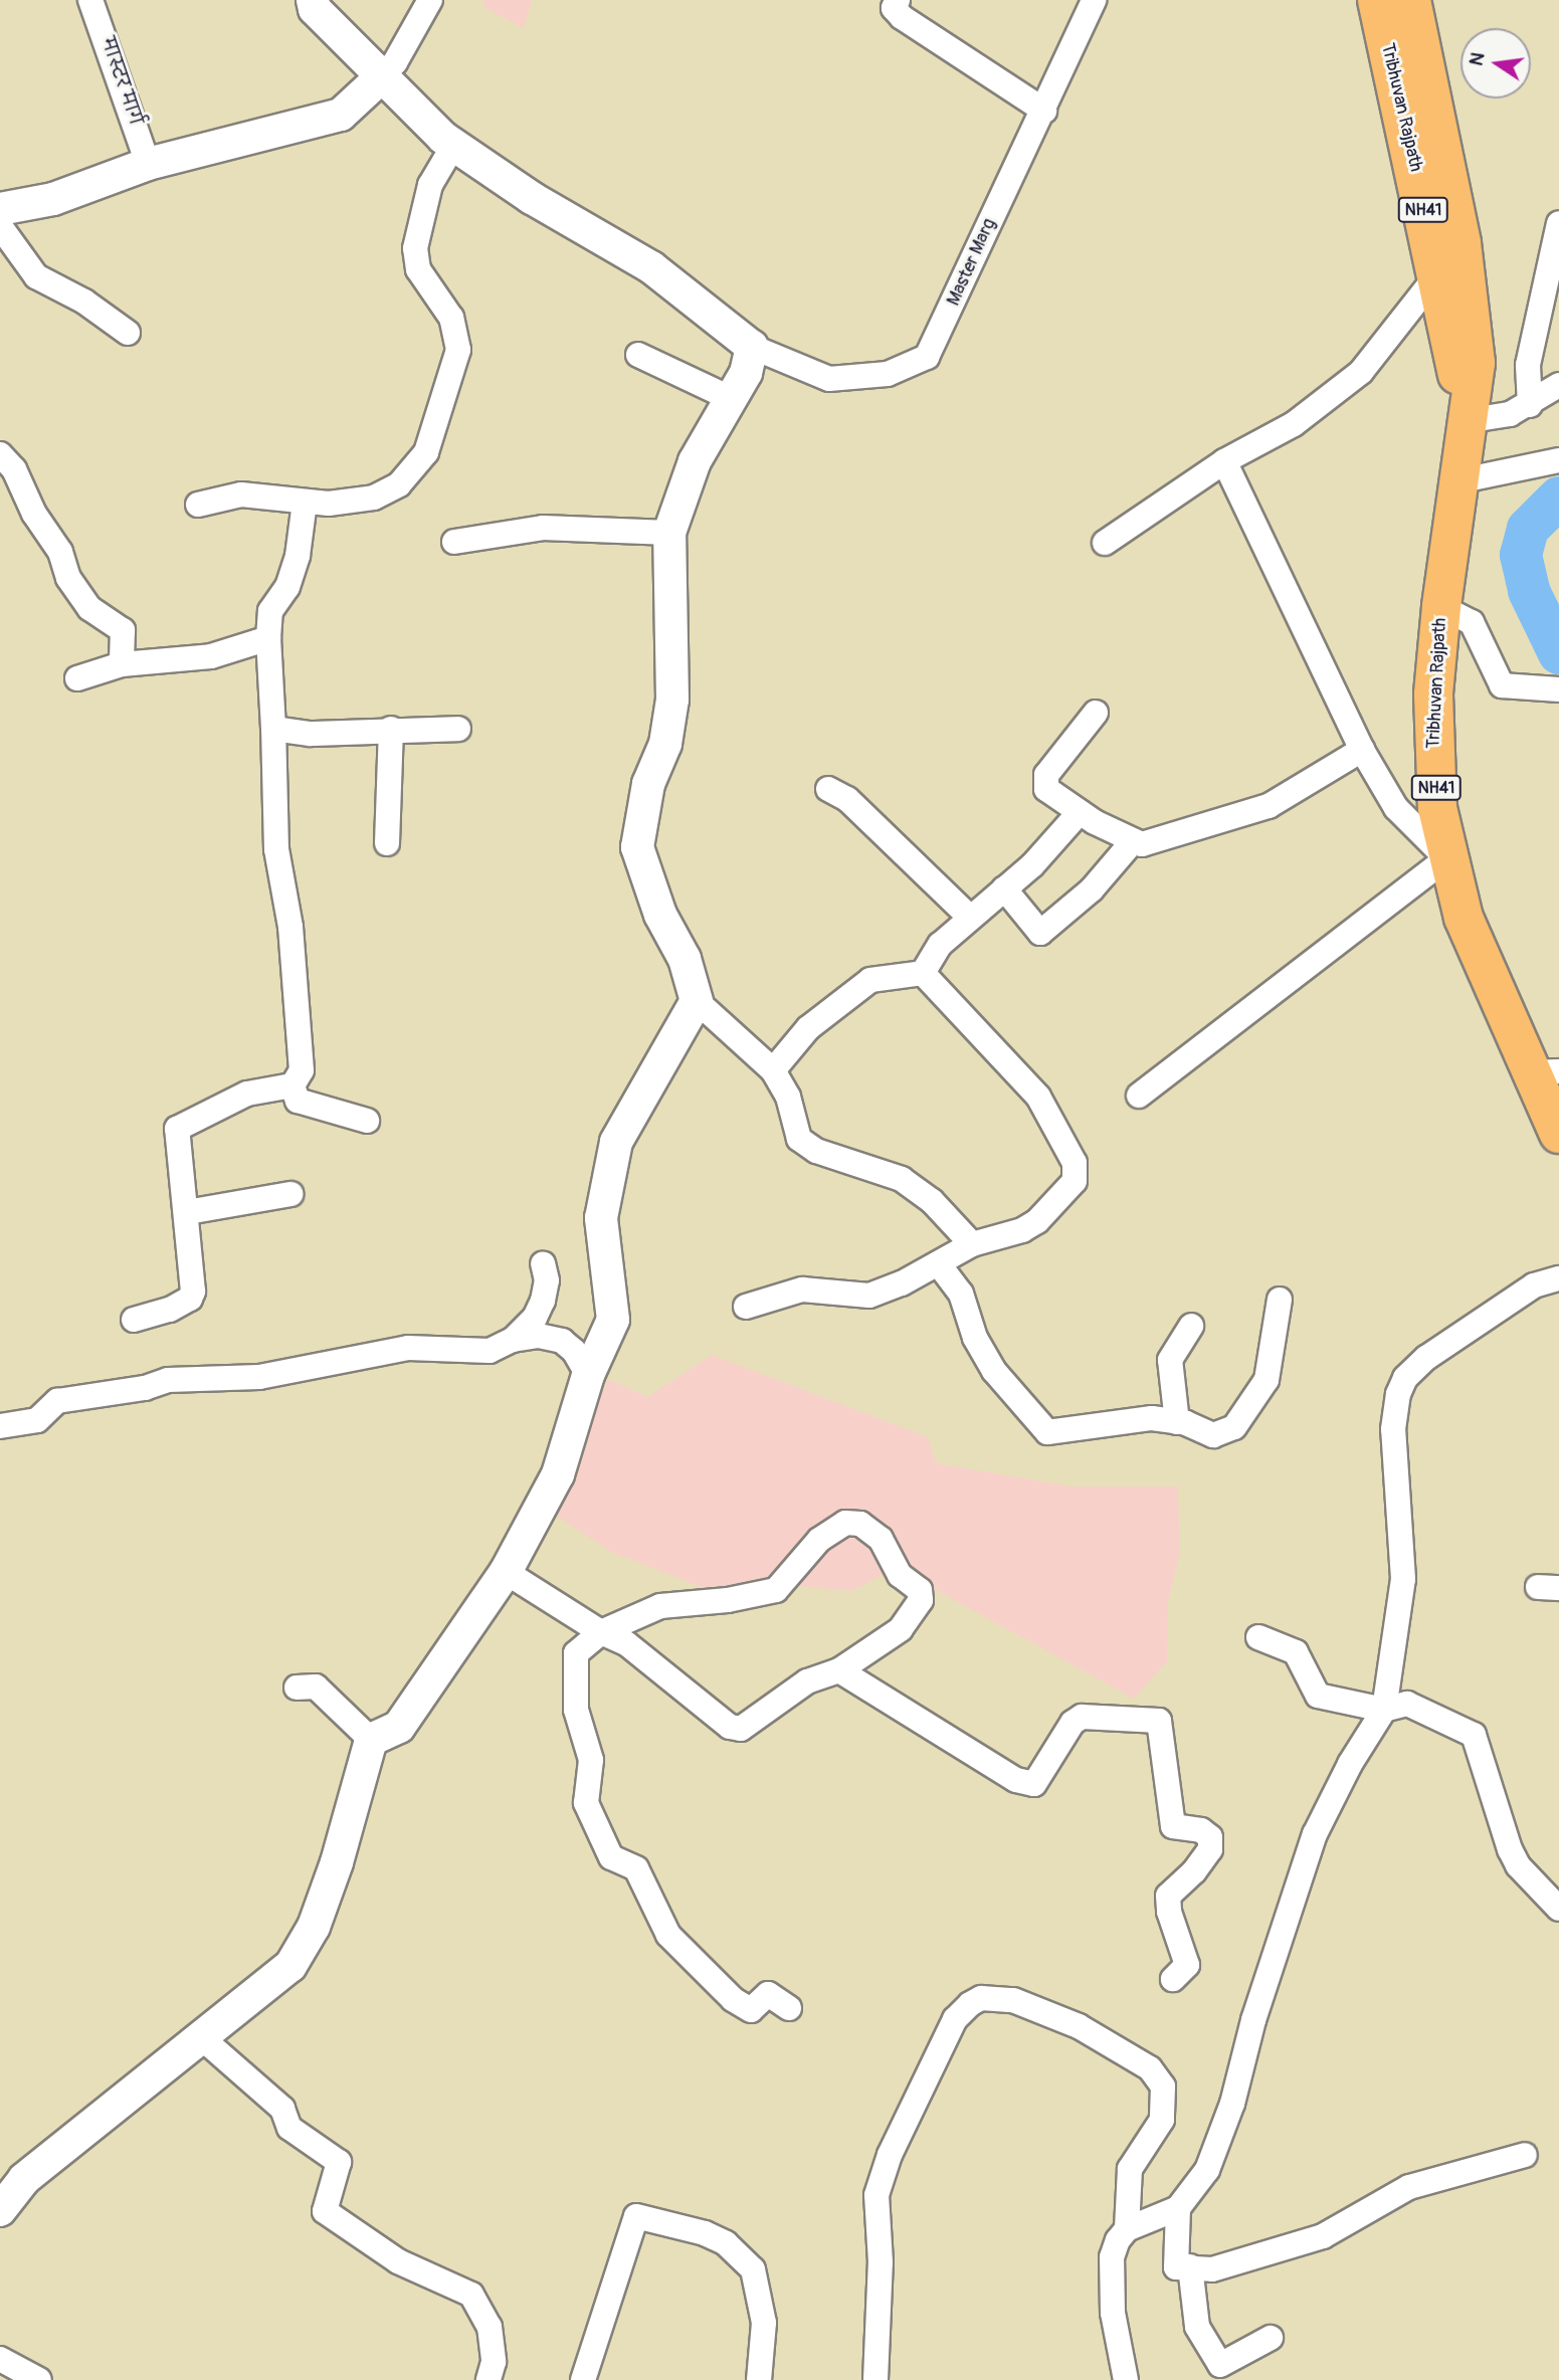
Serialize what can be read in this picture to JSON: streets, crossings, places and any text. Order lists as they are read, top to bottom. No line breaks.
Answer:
{"streets":{"highway":["Tribhuvan Rajpath","NH41"],"street":["मास्टर मार्ग","Master Marg"]},"north":"left"}
